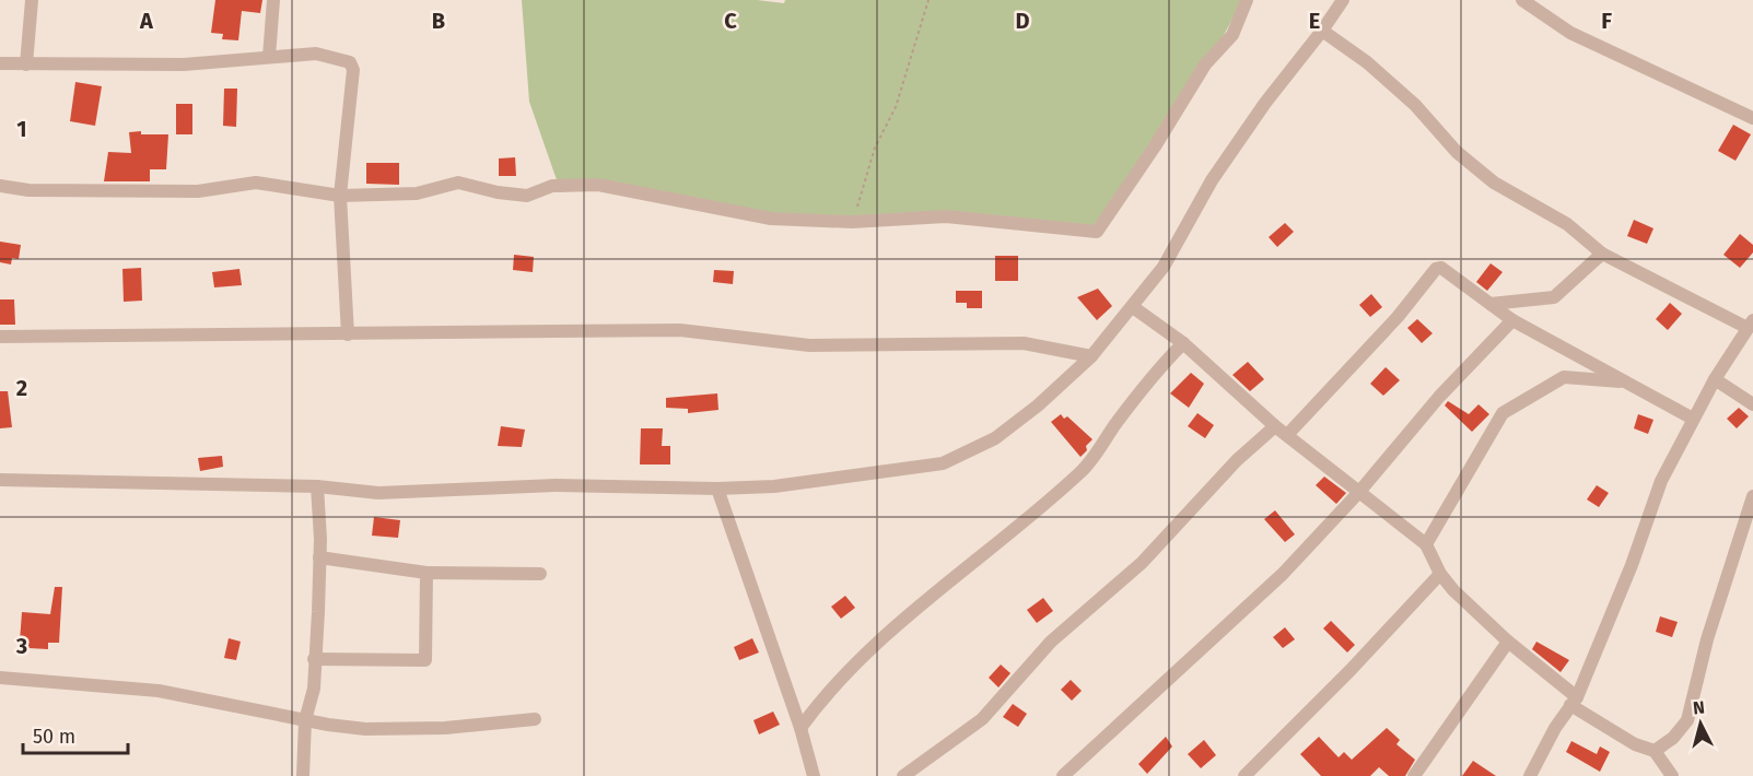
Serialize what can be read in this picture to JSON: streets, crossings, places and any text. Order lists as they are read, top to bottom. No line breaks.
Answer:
{"scale_bar":"50 m","north":"top","grid":{"columns":["A","B","C","D","E","F"],"rows":["1","2","3"]}}
